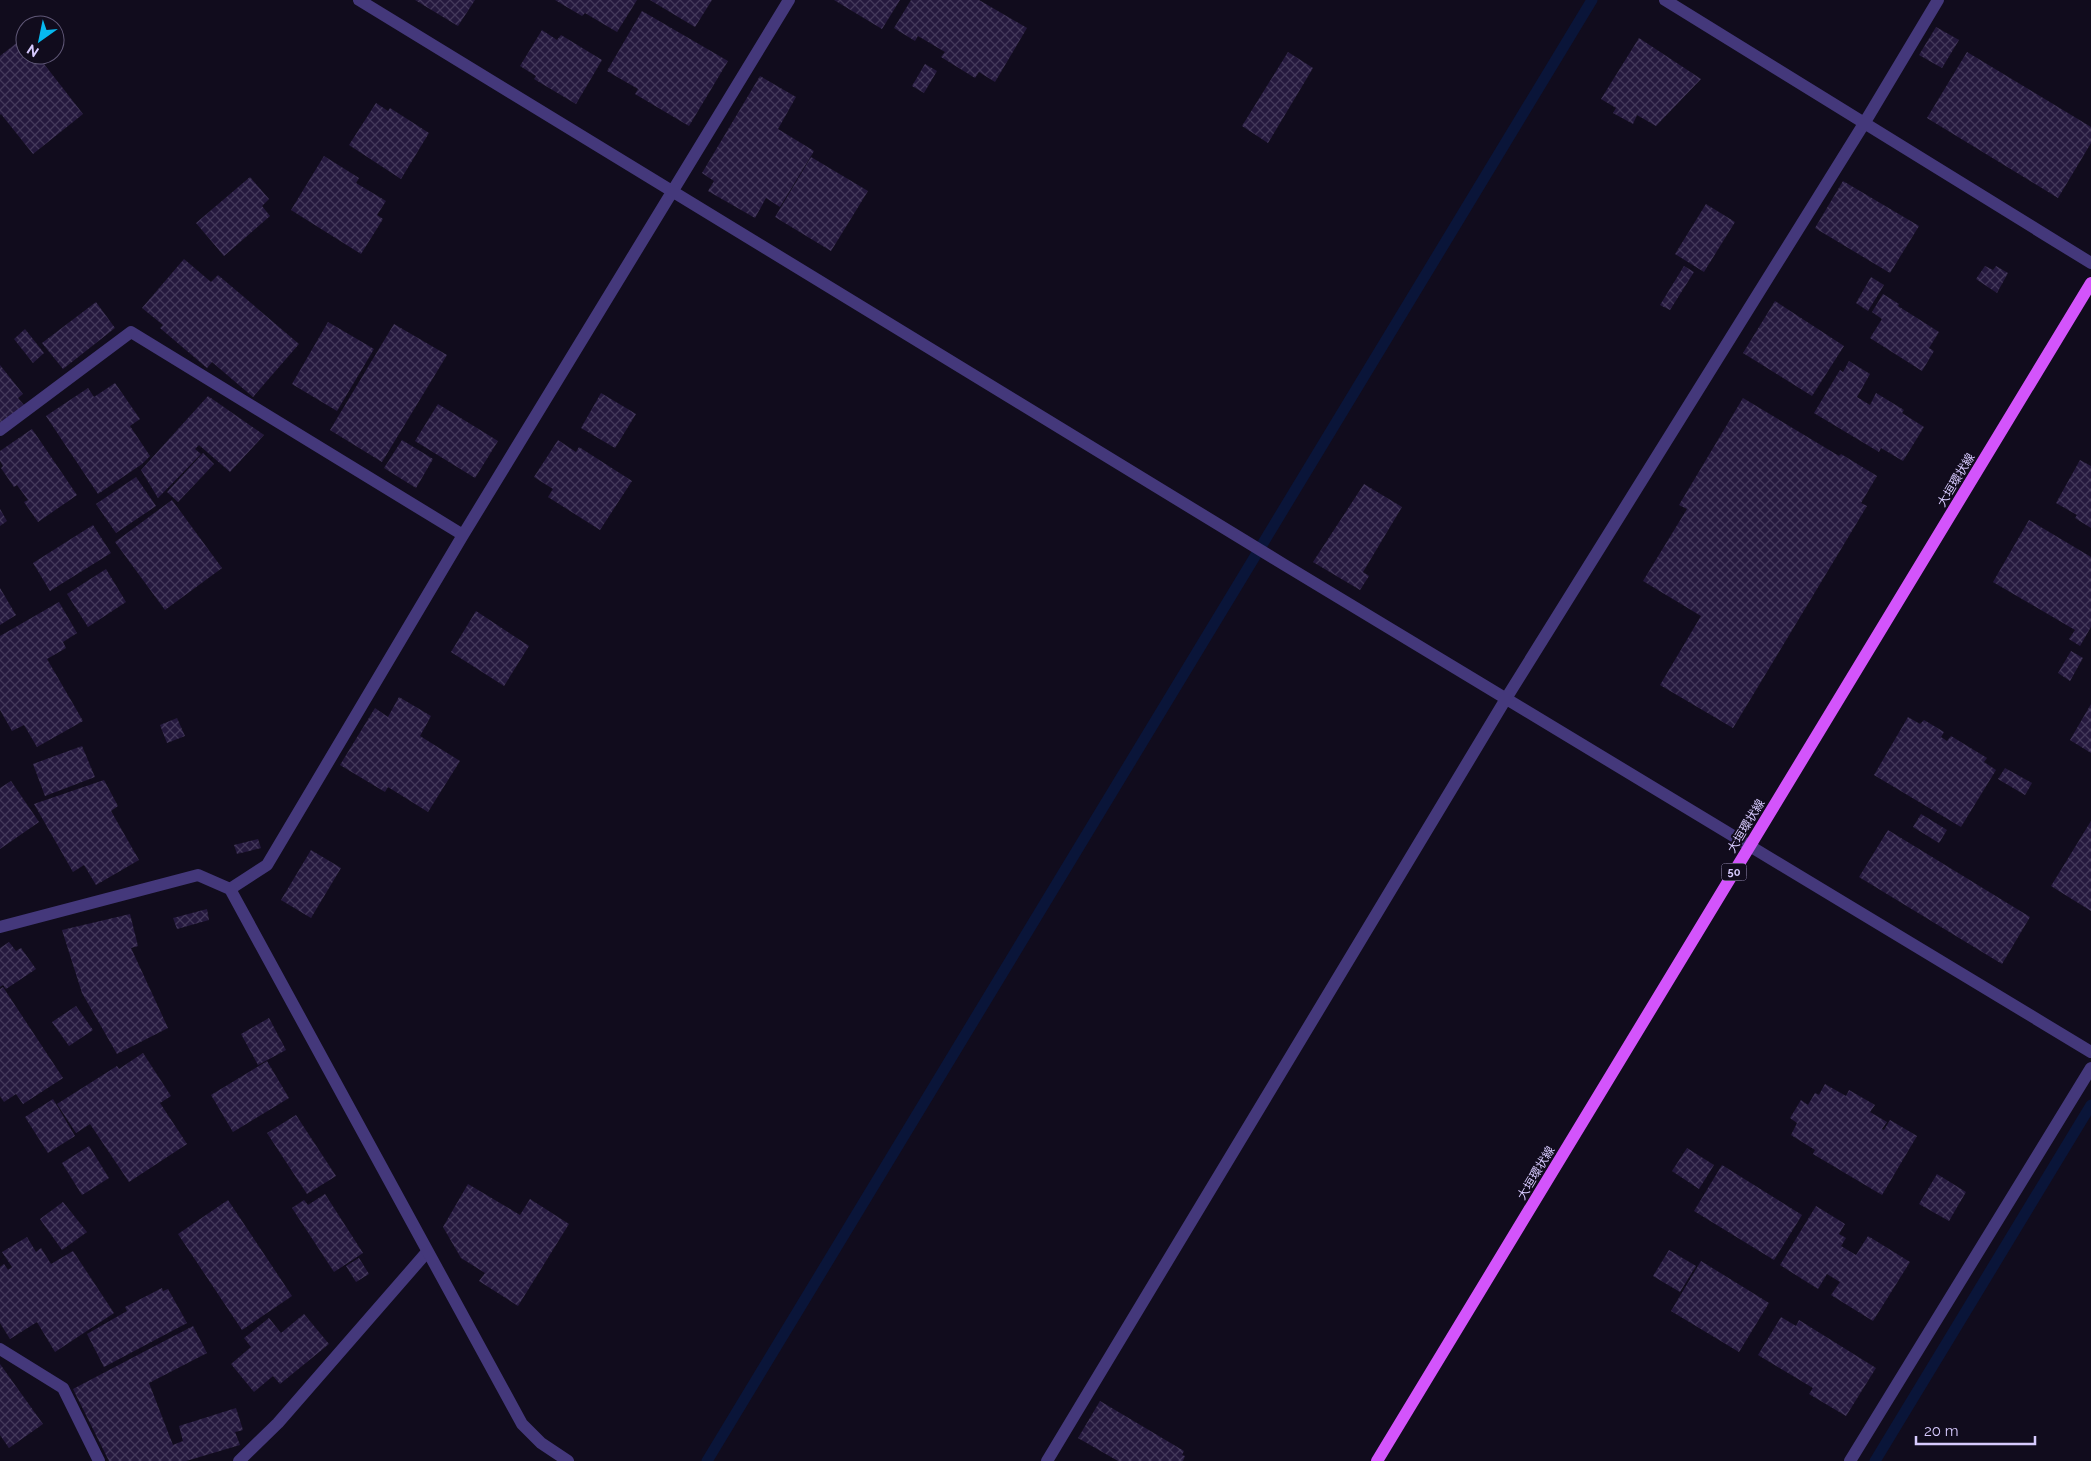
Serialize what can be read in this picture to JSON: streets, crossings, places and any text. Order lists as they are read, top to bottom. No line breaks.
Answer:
{"streets":{"main road":["大垣環状線","50"]},"scale_bar":"20 m","north":"bottom left"}
